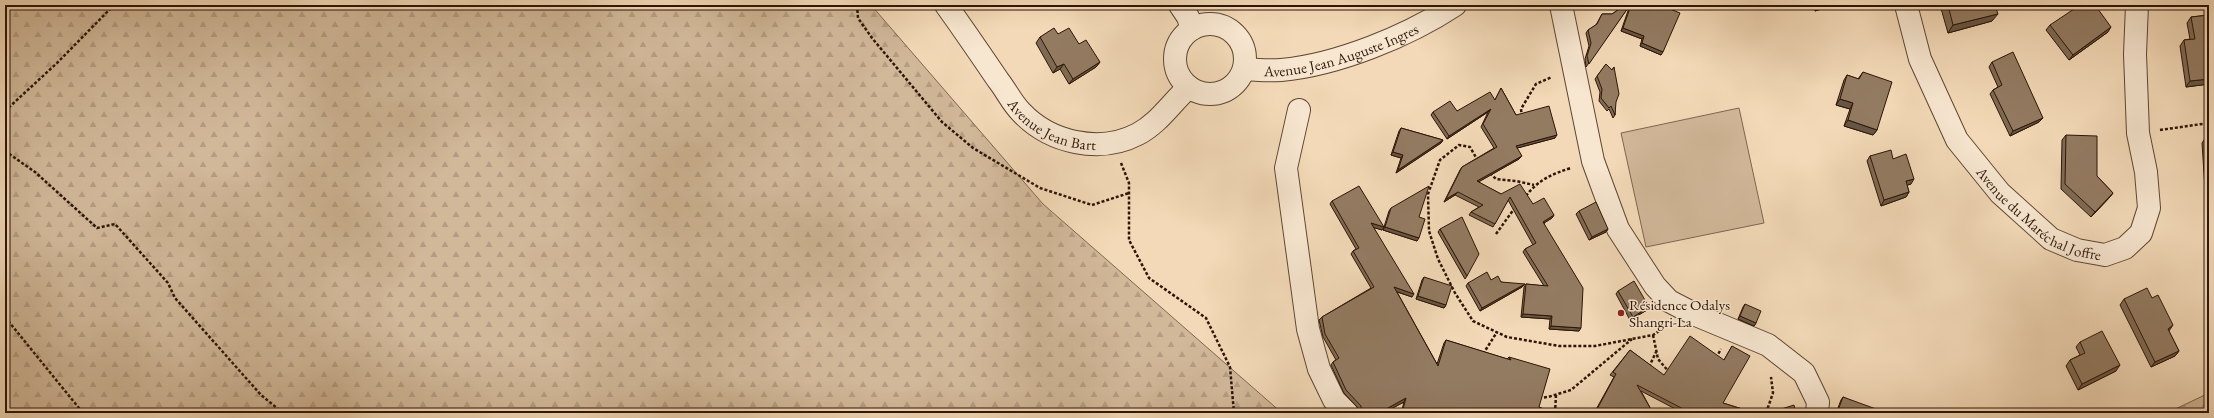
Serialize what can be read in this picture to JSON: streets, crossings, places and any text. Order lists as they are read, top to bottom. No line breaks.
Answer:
{"streets":{"street":["Avenue Jean Auguste Ingres","Avenue Jean Bart","Avenue du Maréchal Joffre"]},"crossings":[["Avenue Jean Auguste Ingres","Avenue Jean Bart"]],"places":["Résidence Odalys Shangri-La"]}
